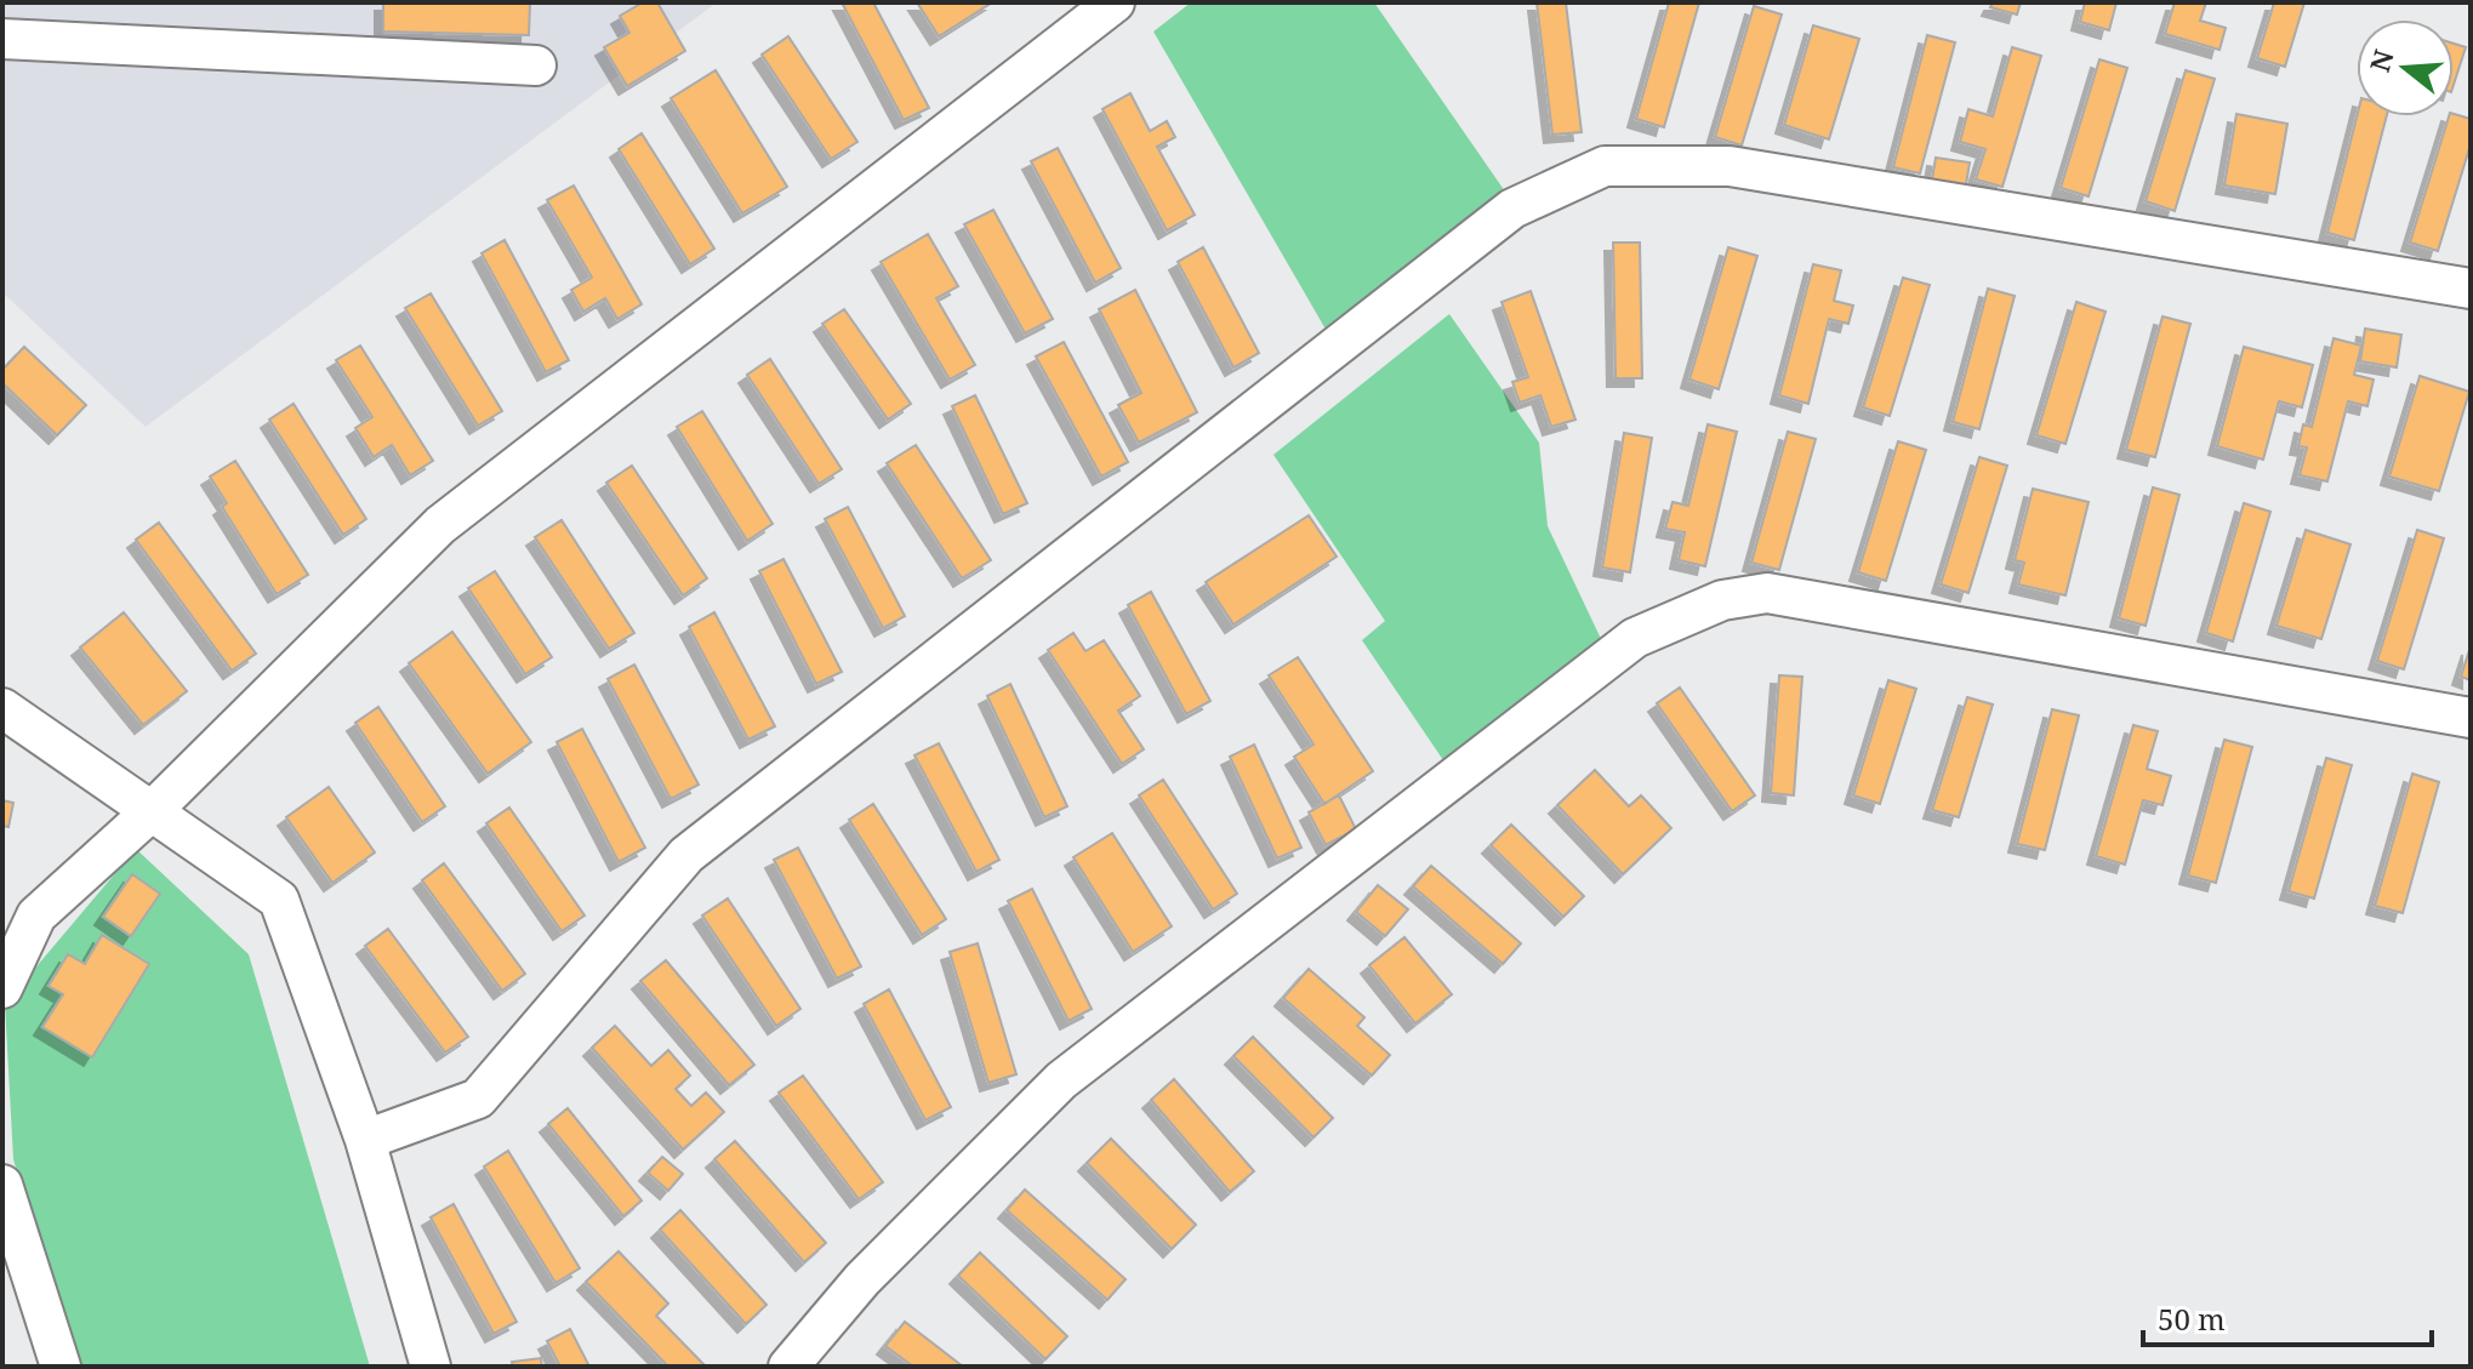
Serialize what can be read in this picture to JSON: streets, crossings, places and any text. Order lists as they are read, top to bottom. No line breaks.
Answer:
{"scale_bar":"50 m","north":"left"}
